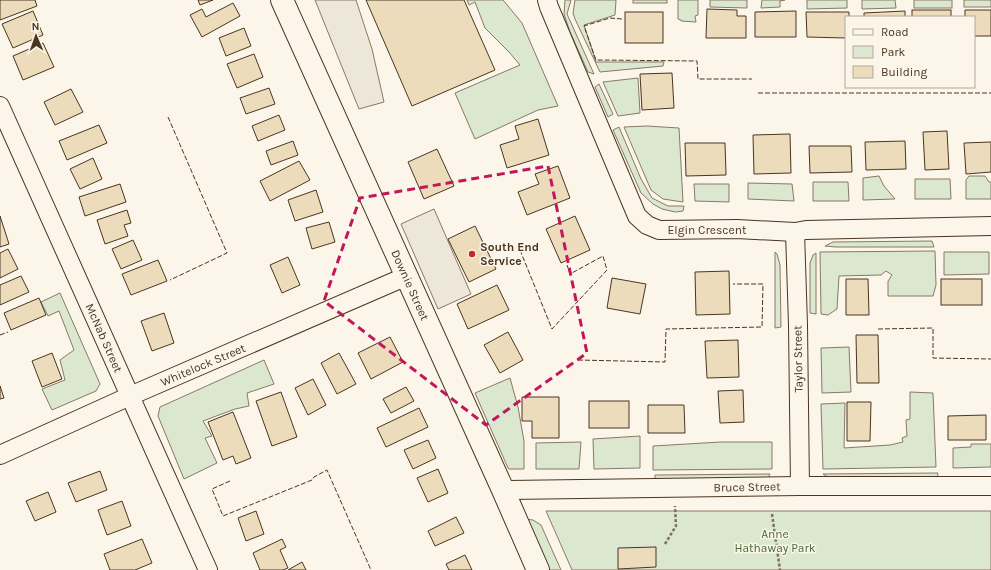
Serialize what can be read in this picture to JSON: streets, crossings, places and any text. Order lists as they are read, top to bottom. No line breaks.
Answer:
{"streets":{"main road":["Downie Street"],"street":["Elgin Crescent","McNab Street","Taylor Street","Whitelock Street","Bruce Street"]},"crossings":[["Elgin Crescent","Taylor Street"],["Downie Street","Whitelock Street"],["Downie Street","Bruce Street"],["McNab Street","Whitelock Street"],["Taylor Street","Bruce Street"]],"parks":["Anne Hathaway Park"],"places":["South End Service"],"legend":["Road","Park","Building"],"north":"top"}
